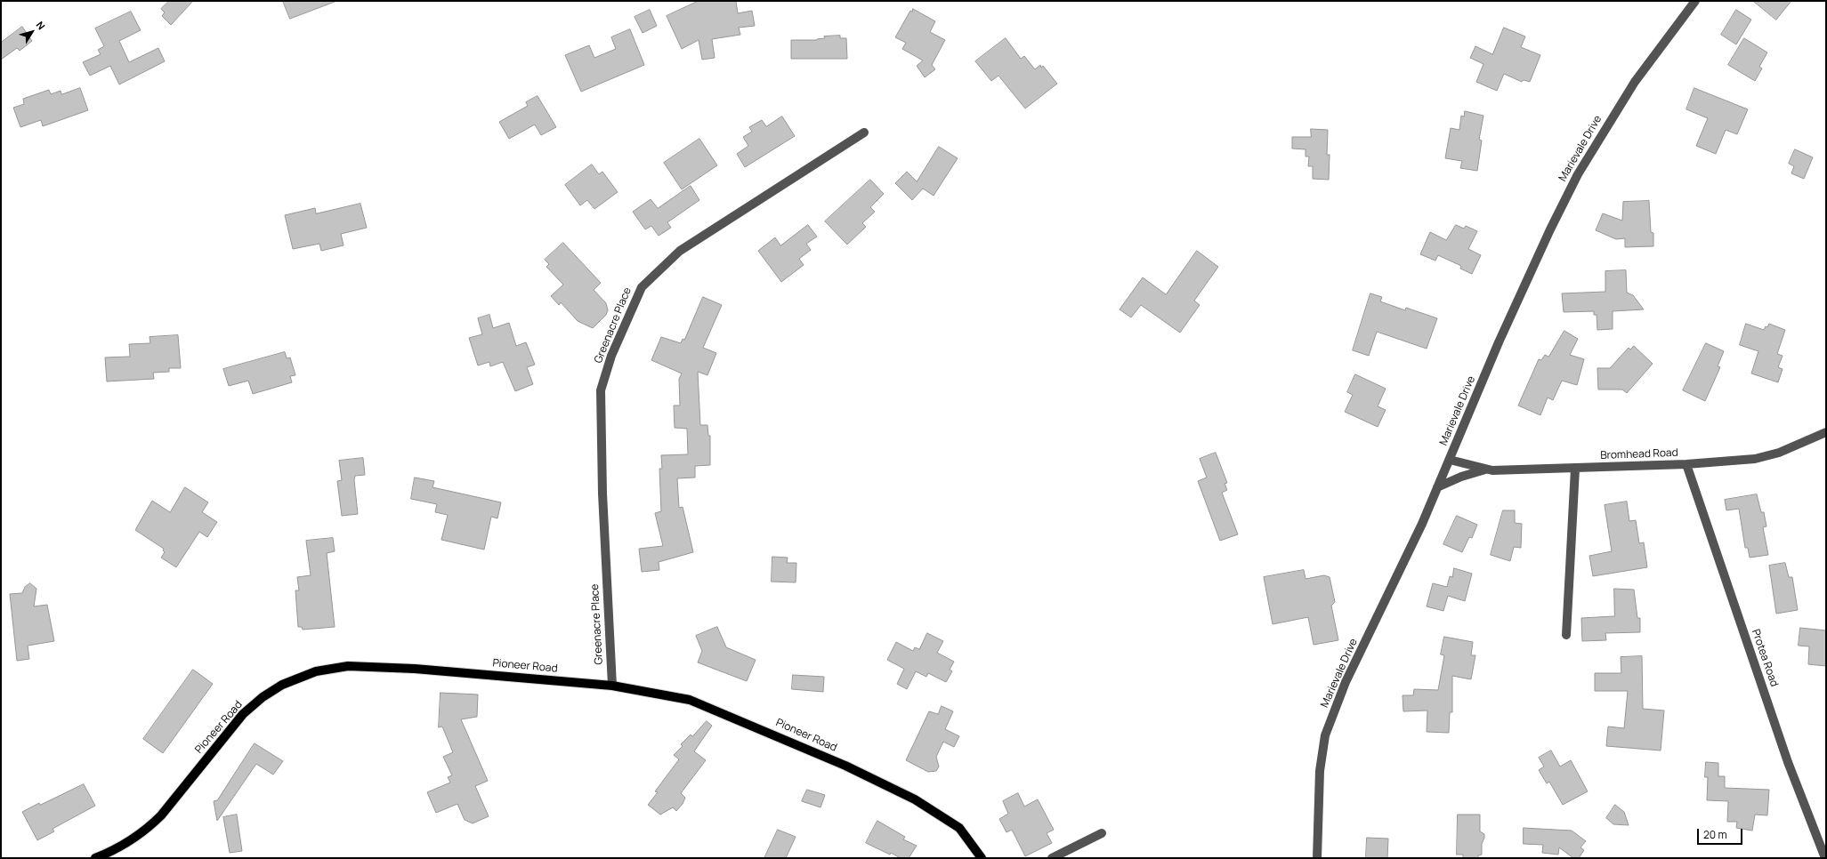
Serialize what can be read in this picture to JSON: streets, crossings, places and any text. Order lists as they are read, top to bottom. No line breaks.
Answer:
{"streets":{"main road":["Pioneer Road"],"street":["Marievale Drive","Greenacre Place","Bromhead Road","Protea Road"]},"crossings":[["Marievale Drive","Bromhead Road"],["Greenacre Place","Pioneer Road"],["Bromhead Road","Protea Road"]],"scale_bar":"20 m","north":"top right"}
